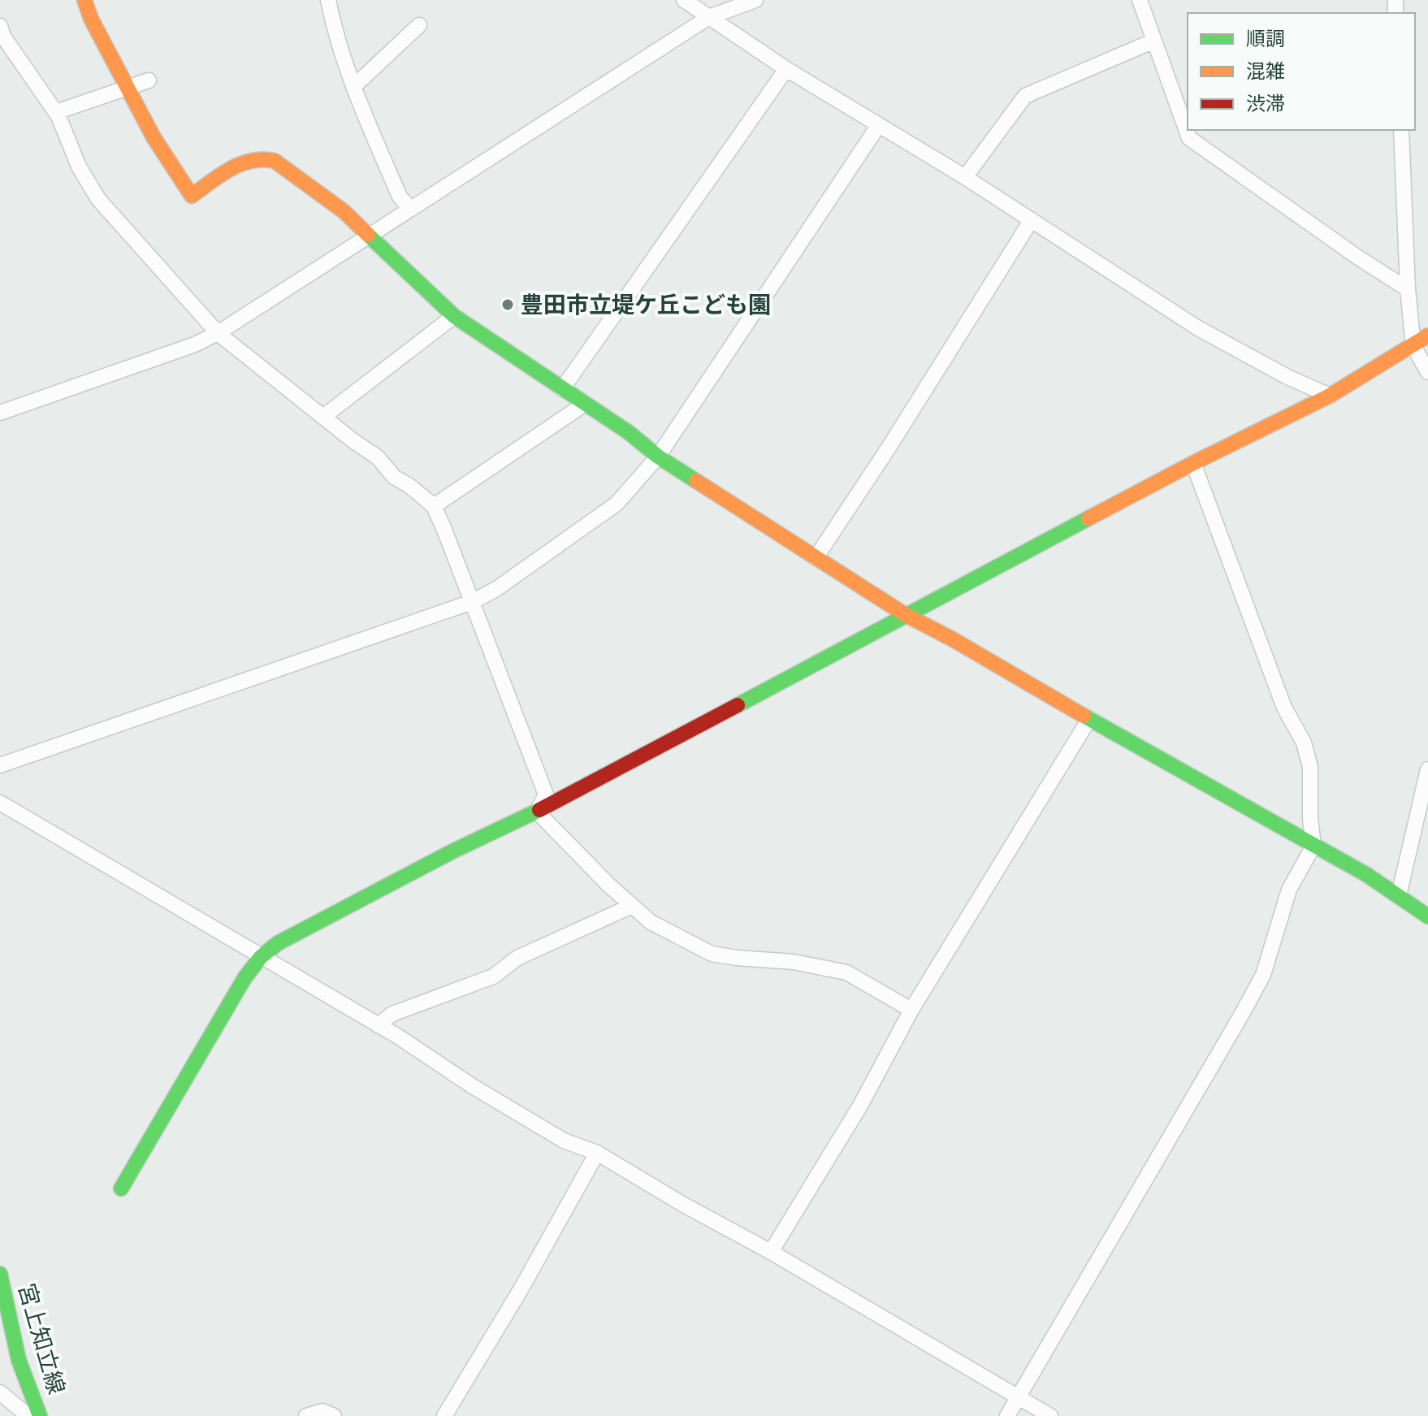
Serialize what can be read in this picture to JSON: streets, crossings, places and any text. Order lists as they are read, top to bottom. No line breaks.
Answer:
{"streets":{"street":["宮上知立線"]},"places":["豊田市立堤ケ丘こども園"],"legend":["順調","混雑","渋滞"]}
